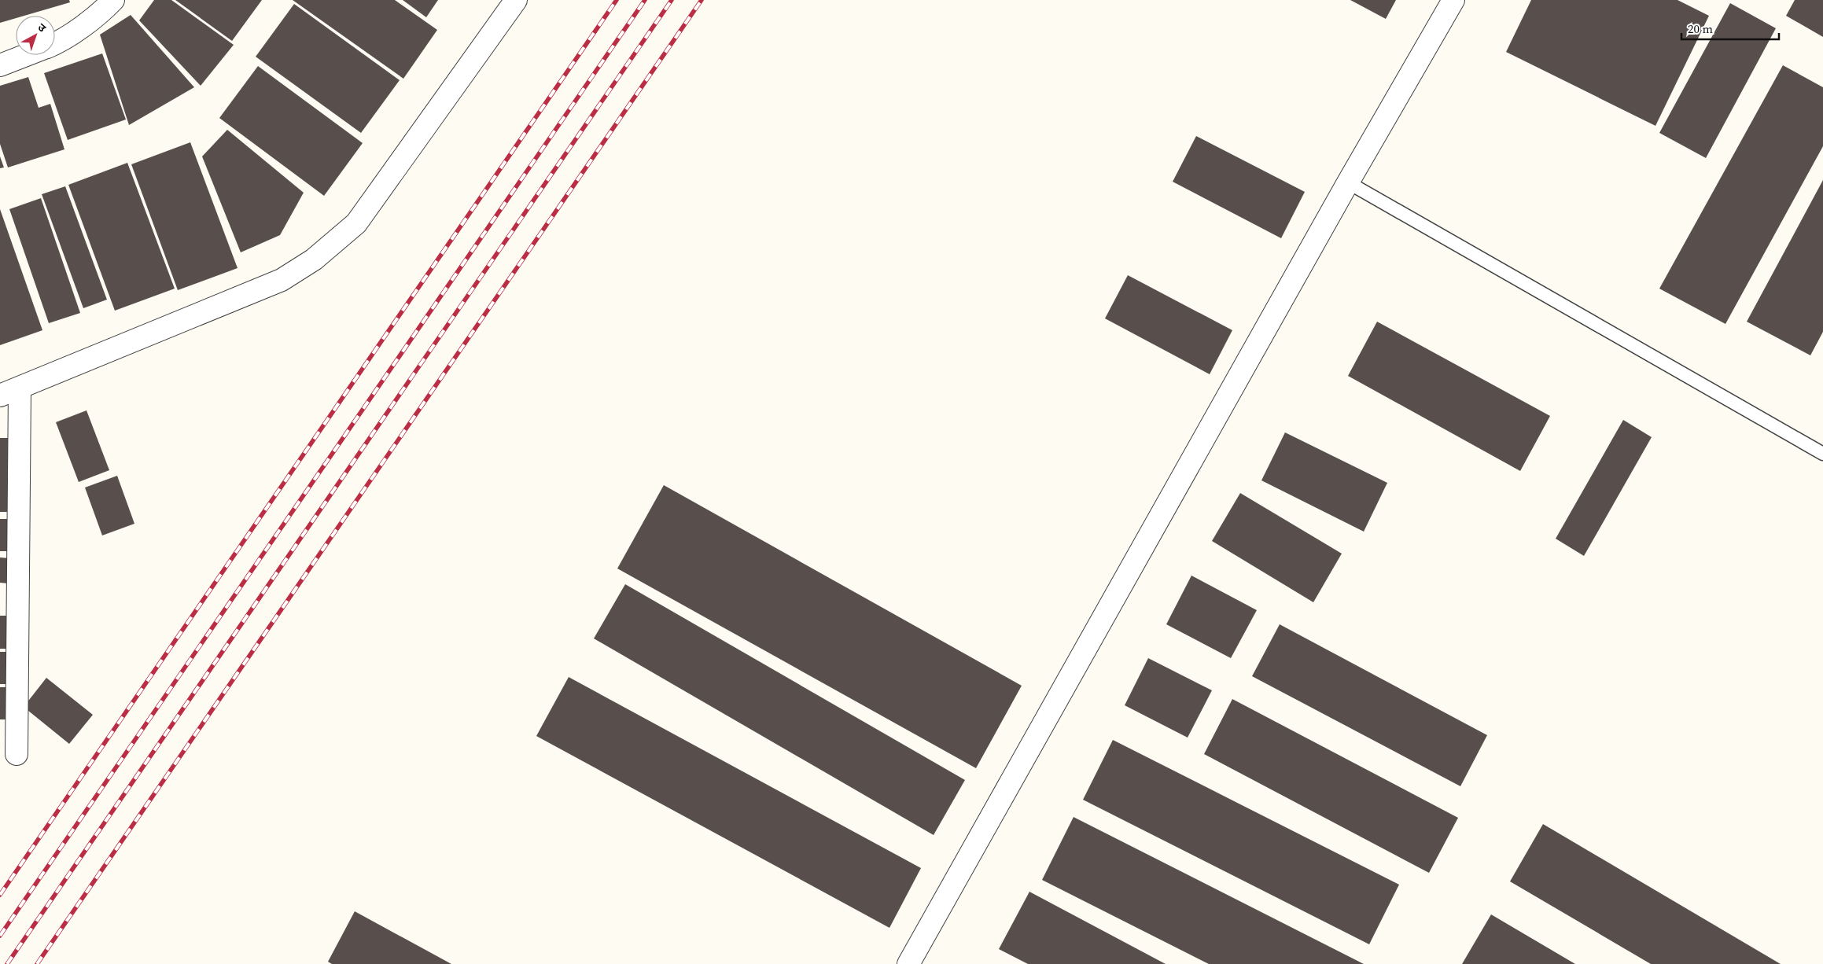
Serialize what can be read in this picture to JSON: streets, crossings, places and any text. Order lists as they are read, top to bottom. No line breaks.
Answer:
{"scale_bar":"20 m","north":"top right"}
